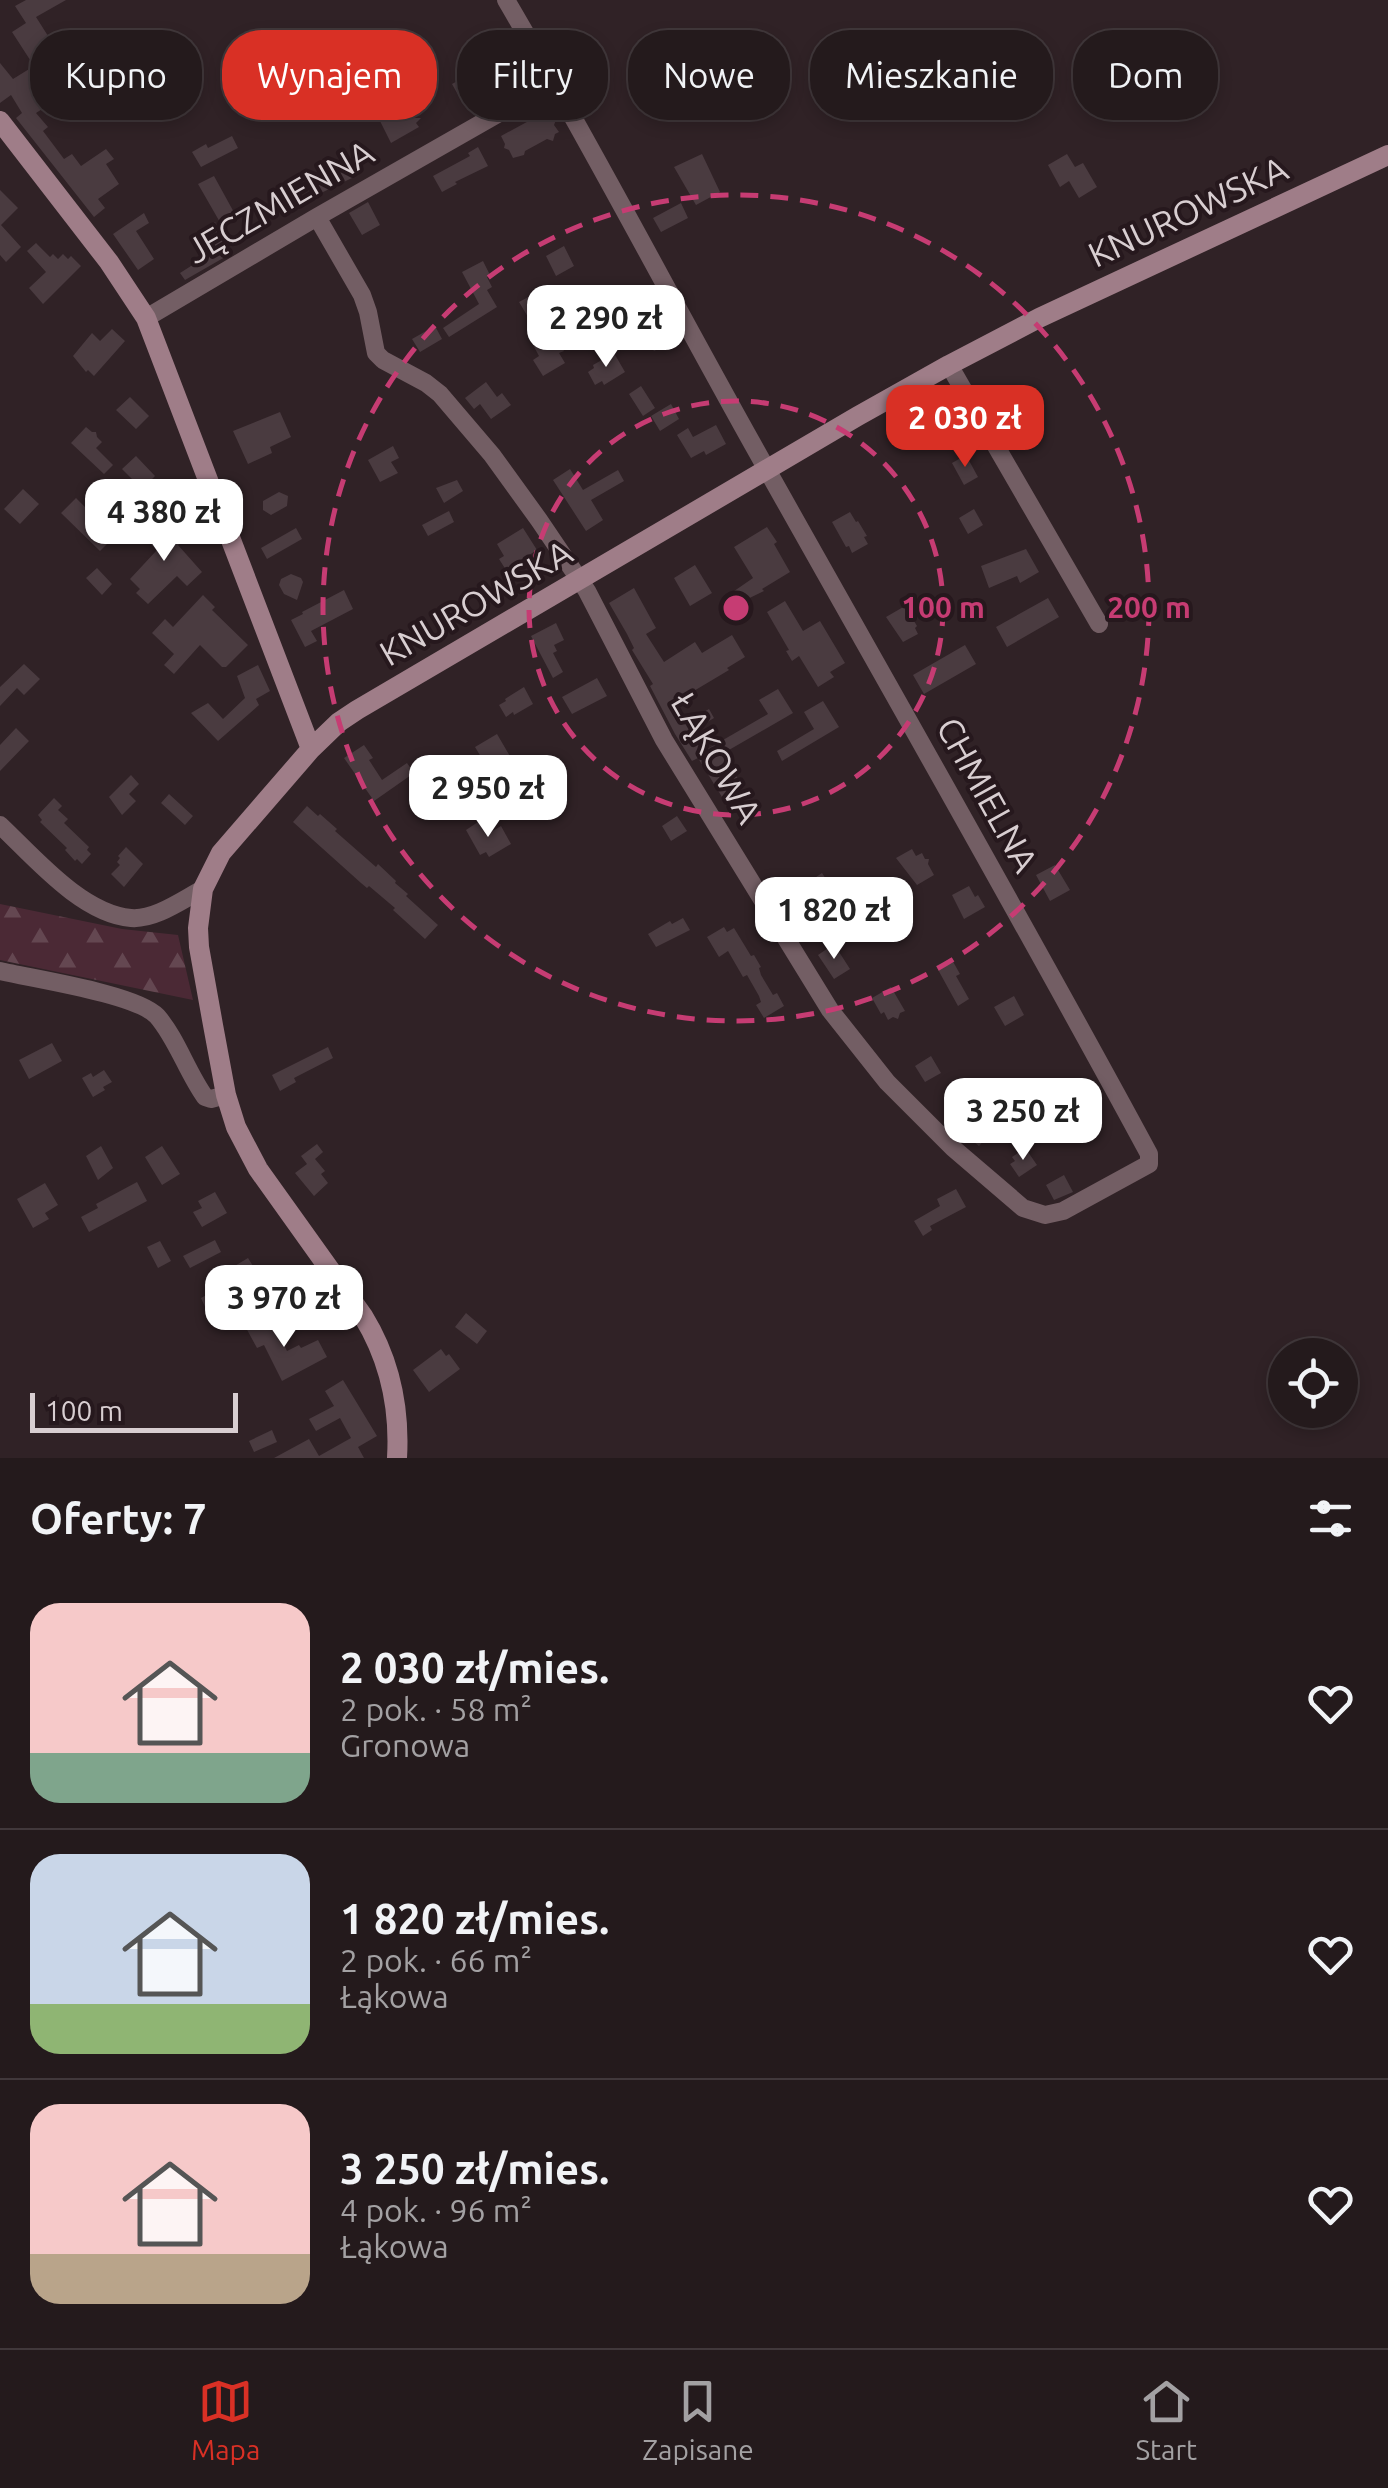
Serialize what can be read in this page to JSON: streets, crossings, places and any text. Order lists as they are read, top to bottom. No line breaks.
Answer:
{"streets":{"street":["JĘCZMIENNA","KNUROWSKA","ŁĄKOWA","CHMIELNA"]},"crossings":[["KNUROWSKA","ŁĄKOWA"],["KNUROWSKA","CHMIELNA"],["ŁĄKOWA","CHMIELNA"]],"scale_bar":"100 m","page":{"chip":["Kupno","Wynajem","Filtry","Nowe","Mieszkanie","Dom"],"price":["2 290 zł","2 030 zł","4 380 zł","2 950 zł","1 820 zł","3 250 zł","3 970 zł"],"scale":"100 m","heading":"Oferty: 7","list":[{"name":"2 030 zł/mies.","note":"2 pok. · 58 m² · Gronowa"},{"name":"1 820 zł/mies.","note":"2 pok. · 66 m² · Łąkowa"},{"name":"3 250 zł/mies.","note":"4 pok. · 96 m² · Łąkowa"}],"tabs":["Mapa","Zapisane","Start"]},"rings":["100 m","200 m"]}
